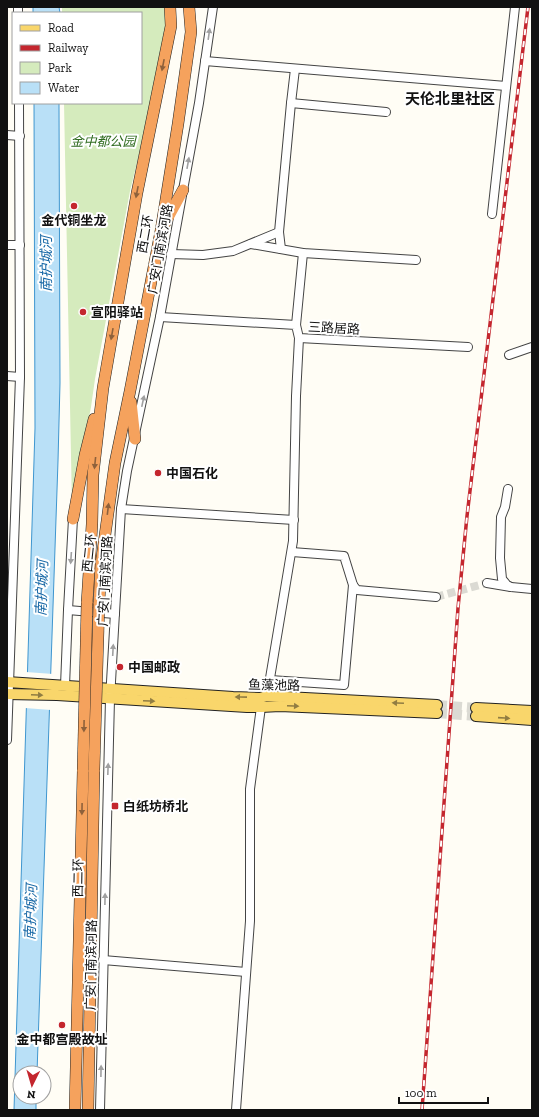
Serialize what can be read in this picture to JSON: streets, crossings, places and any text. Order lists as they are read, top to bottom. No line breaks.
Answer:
{"streets":{"highway":["西二环"],"main road":["鱼藻池路"],"street":["广安门南滨河路","三路居路"]},"crossings":[["广安门南滨河路","三路居路"],["广安门南滨河路","鱼藻池路"]],"one_way":["广安门南滨河路"],"districts":["天伦北里社区"],"water":["南护城河"],"parks":["金中都公园"],"places":{"other":["金代铜坐龙","宣阳驿站","中国石化","中国邮政","金中都宫殿故址"],"transit":["白纸坊桥北"]},"legend":["Road","Railway","Park","Water"],"scale_bar":"100 m","north":"bottom"}
